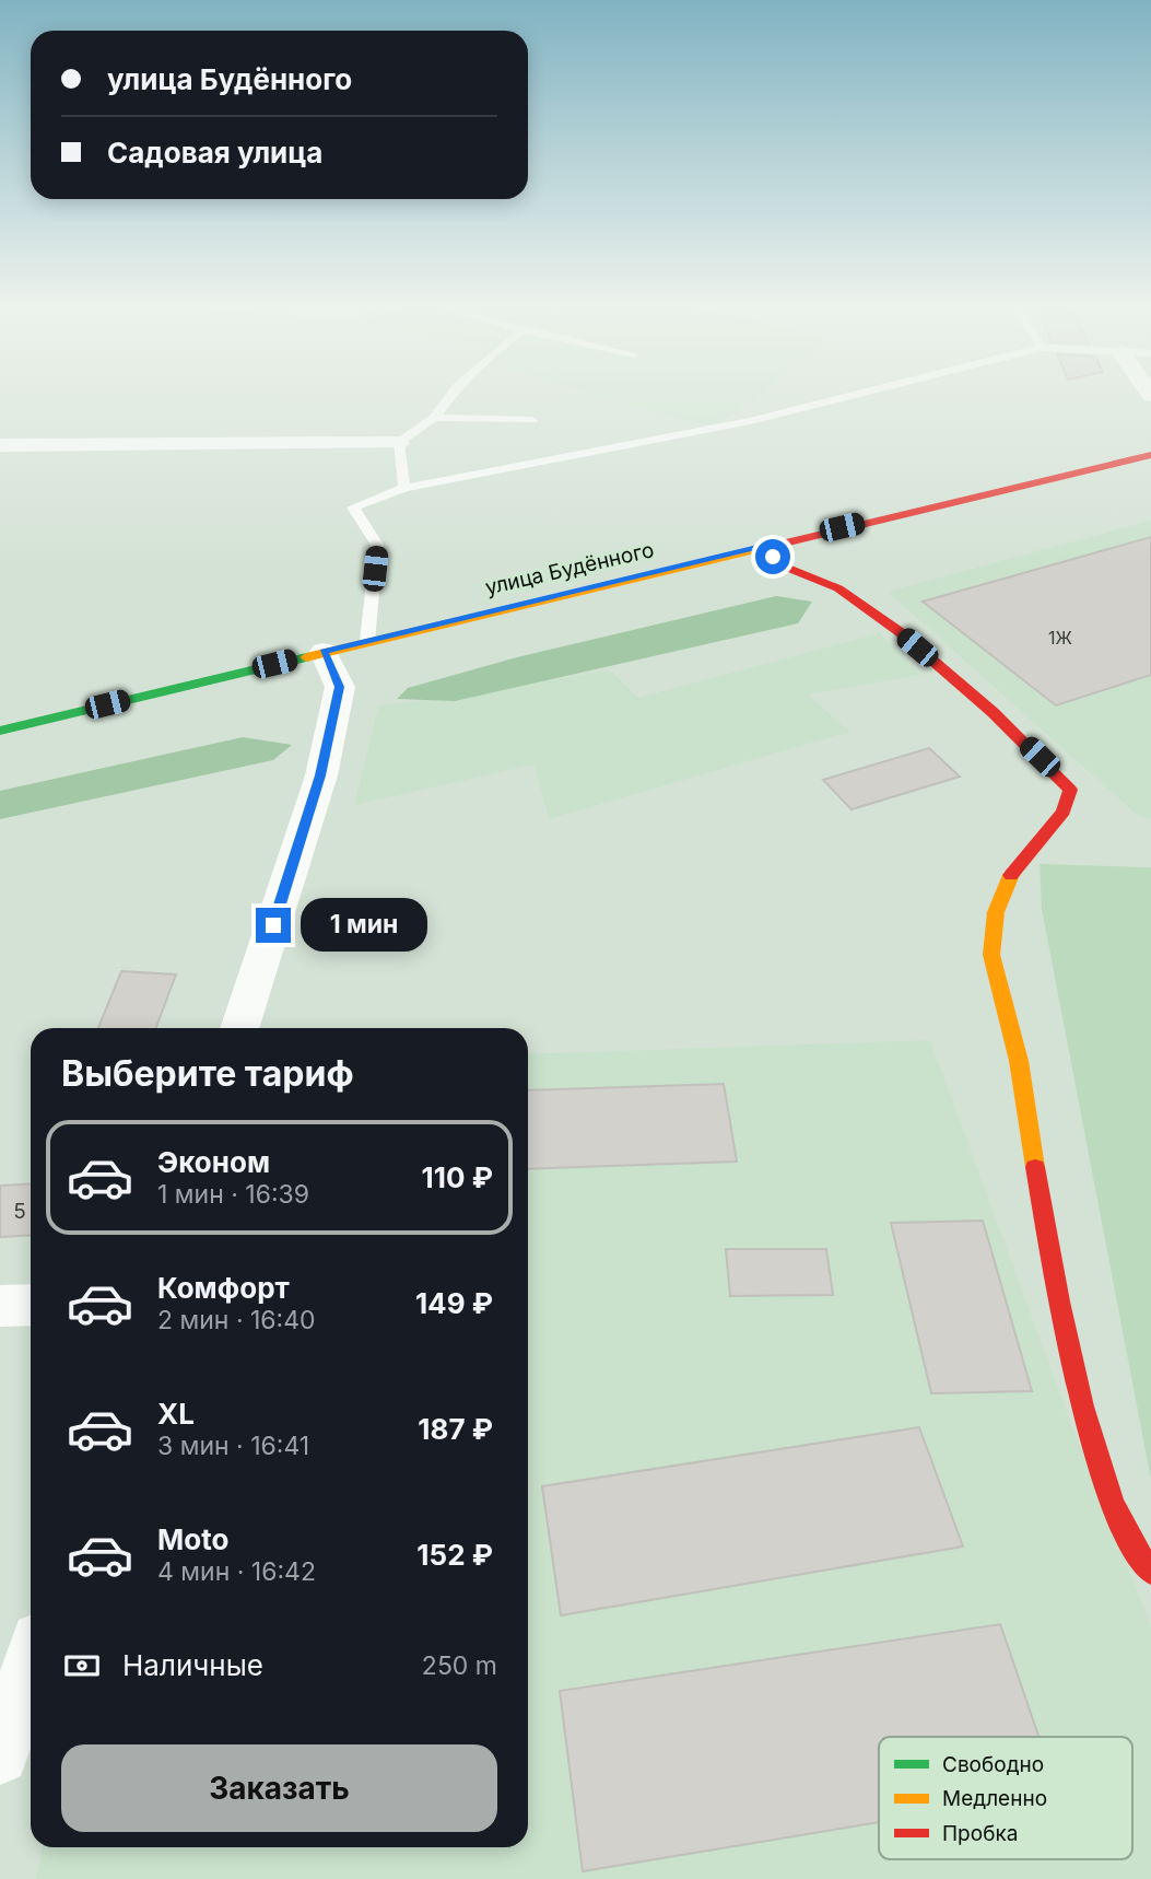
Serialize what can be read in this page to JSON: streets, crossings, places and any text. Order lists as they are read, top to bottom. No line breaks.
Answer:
{"streets":{"main road":["улица Будённого"]},"house_numbers":["1Ж","5"],"legend":["Свободно","Медленно","Пробка"],"page":{"banner":["улица Будённого","Садовая улица"],"bubble":"1 мин","heading":"Выберите тариф","list":[{"name":"Эконом","note":"1 мин · 16:39","value":"110 ₽"},{"name":"Комфорт","note":"2 мин · 16:40","value":"149 ₽"},{"name":"XL","note":"3 мин · 16:41","value":"187 ₽"},{"name":"Moto","note":"4 мин · 16:42","value":"152 ₽"}],"pay":["Наличные","250 m"],"buttons":"Заказать"}}
